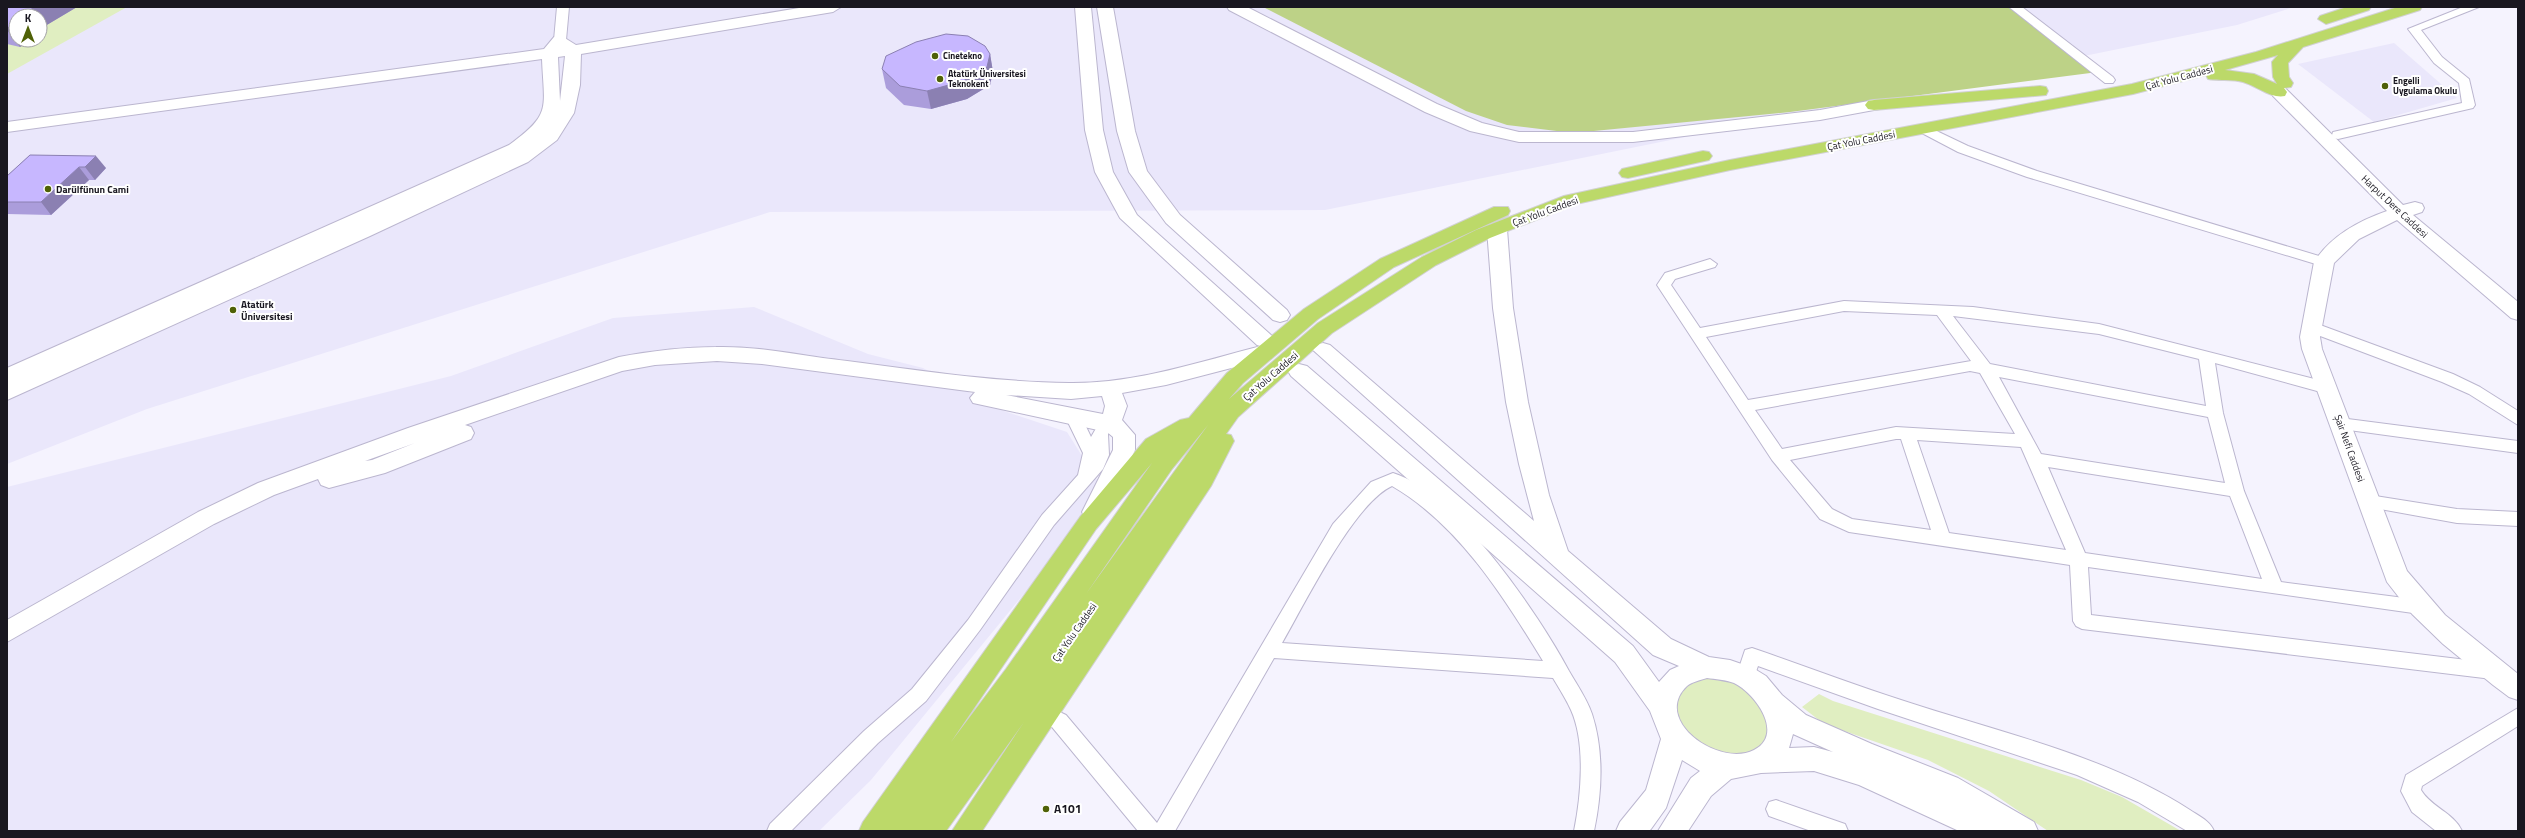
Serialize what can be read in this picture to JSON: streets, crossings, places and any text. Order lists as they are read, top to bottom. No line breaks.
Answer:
{"streets":{"highway":["Çat Yolu Caddesi"],"street":["Harput Dere Caddesi","Şair Nefi Caddesi"]},"crossings":[["Harput Dere Caddesi","Şair Nefi Caddesi"]],"places":["Cinetekno","Atatürk Üniversitesi Teknokent","Engelli Uygulama Okulu","Darülfünun Cami","Atatürk Üniversitesi","A101"],"north":"top"}
